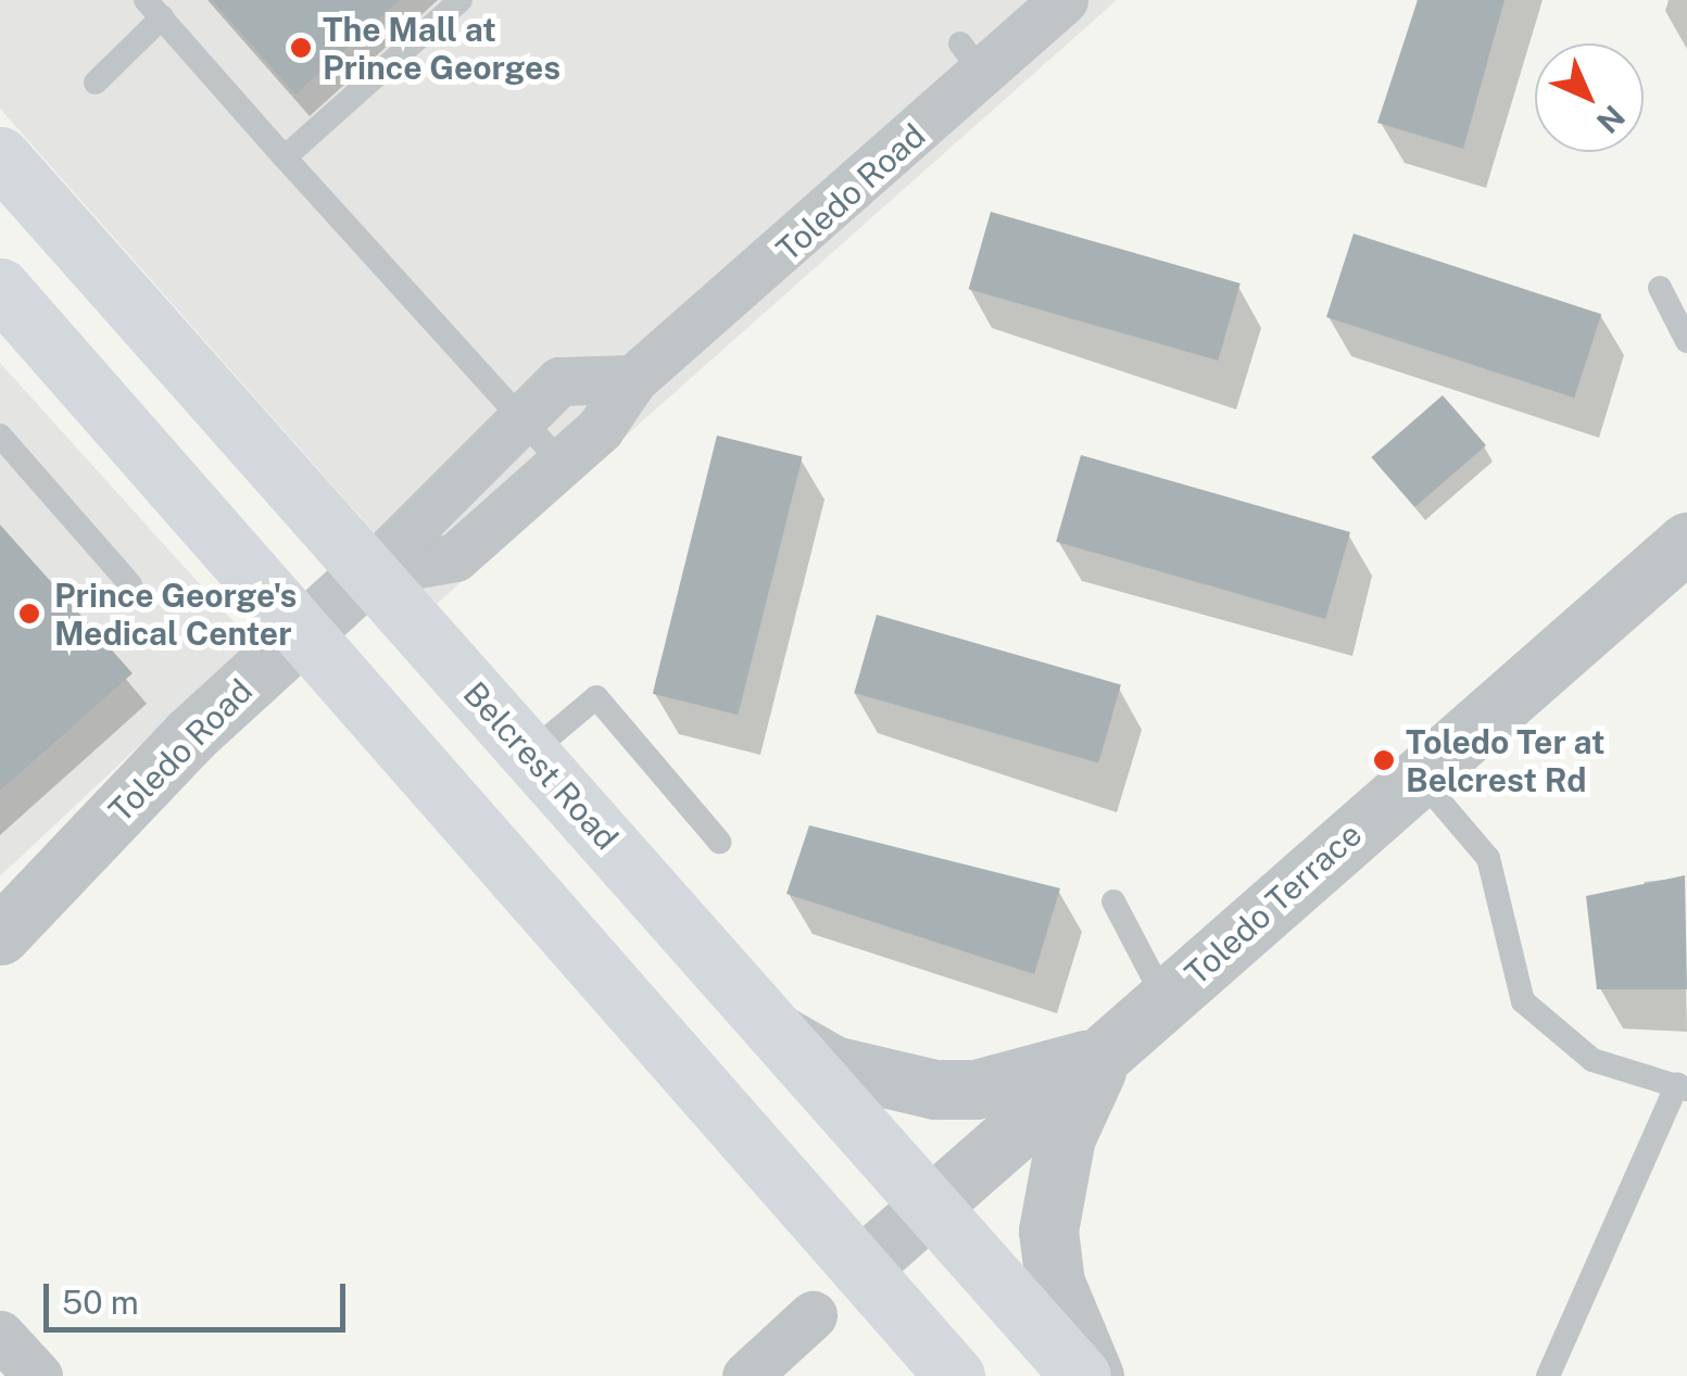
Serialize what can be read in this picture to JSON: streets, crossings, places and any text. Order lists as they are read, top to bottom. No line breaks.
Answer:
{"streets":{"main road":["Belcrest Road"],"street":["Toledo Road","Toledo Terrace"]},"crossings":[["Toledo Road","Belcrest Road"],["Belcrest Road","Toledo Terrace"]],"places":["The Mall at Prince Georges","Prince George's Medical Center","Toledo Ter at Belcrest Rd"],"scale_bar":"50 m","north":"bottom right"}
